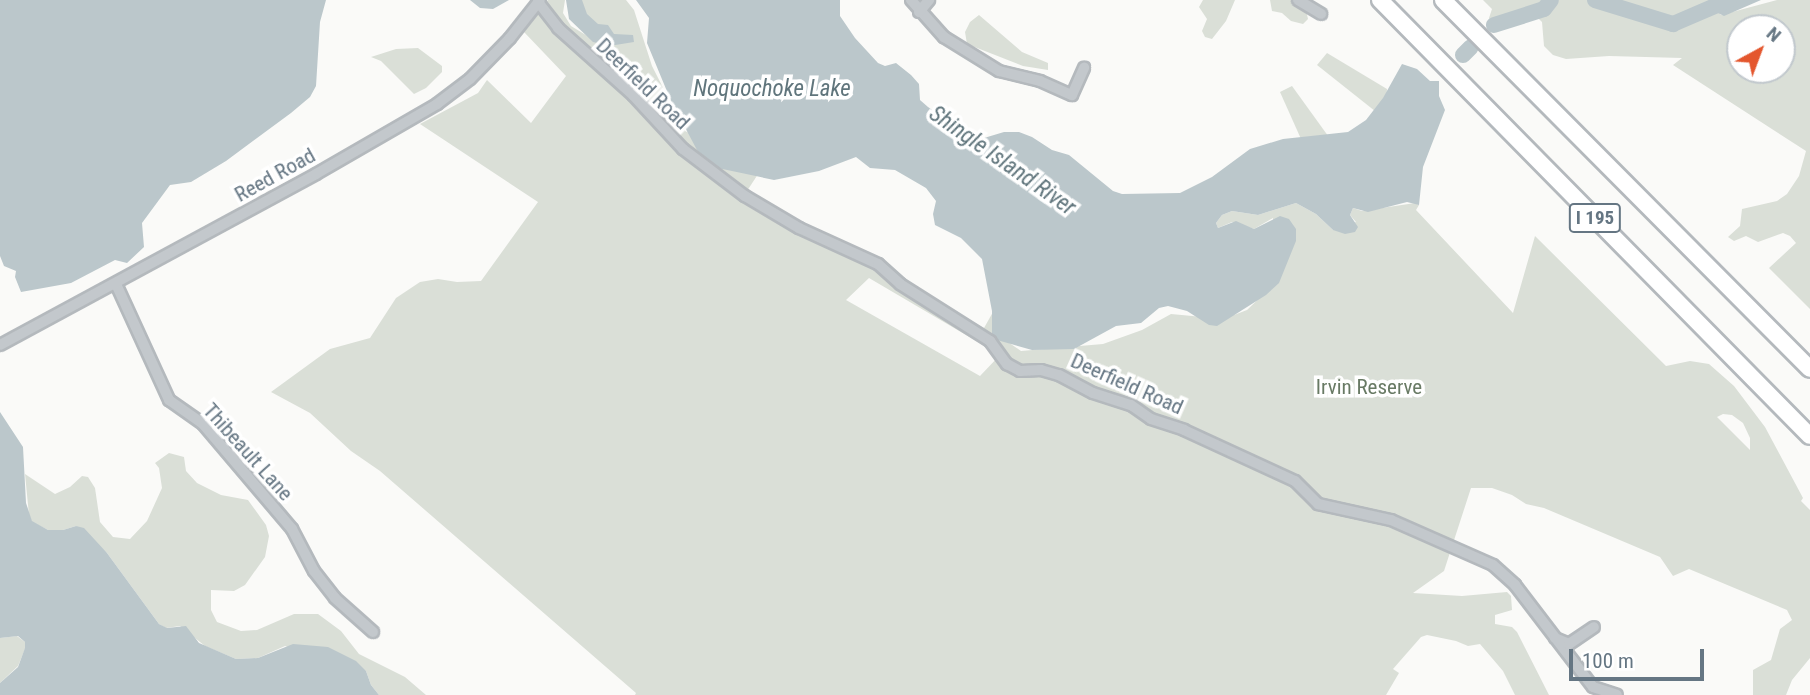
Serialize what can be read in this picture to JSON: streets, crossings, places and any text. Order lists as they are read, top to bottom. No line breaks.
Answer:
{"streets":{"highway":["I 195"],"street":["Deerfield Road","Reed Road","Thibeault Lane"]},"crossings":[["Deerfield Road","Reed Road"],["Reed Road","Thibeault Lane"]],"water":["Noquochoke Lake","Shingle Island River"],"parks":["Irvin Reserve"],"scale_bar":"100 m","north":"top right"}
